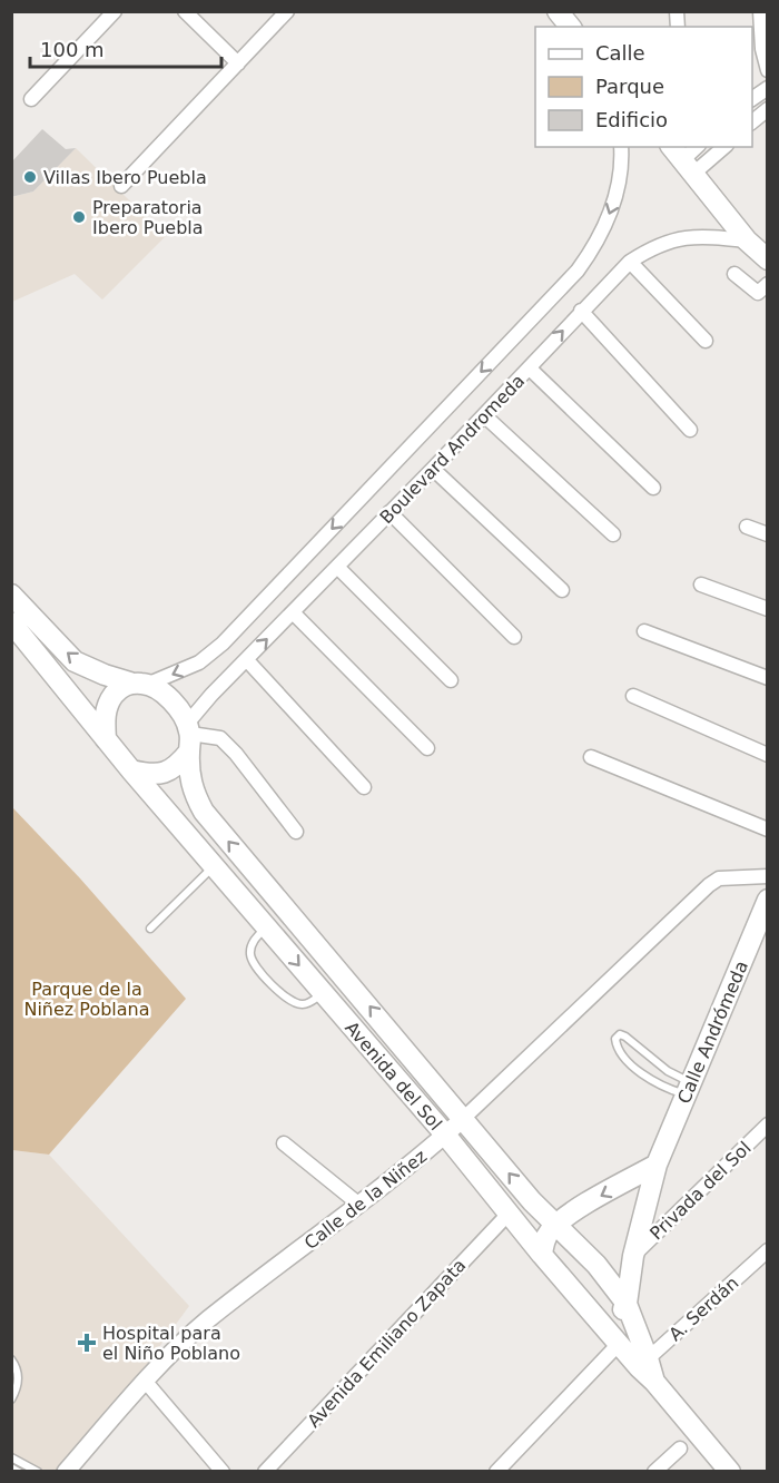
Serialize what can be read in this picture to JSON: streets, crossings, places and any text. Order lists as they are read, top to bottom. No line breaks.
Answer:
{"streets":{"main road":["Calle Andrómeda","Avenida del Sol"],"street":["Boulevard Andromeda","Privada del Sol","Calle de la Niñez","A. Serdán","Avenida Emiliano Zapata"]},"crossings":[["Boulevard Andromeda","Avenida del Sol"],["Calle Andrómeda","Avenida del Sol"],["Calle Andrómeda","Privada del Sol"],["Avenida del Sol","Calle de la Niñez"],["Avenida del Sol","A. Serdán"],["Avenida del Sol","Avenida Emiliano Zapata"]],"parks":["Parque de la Niñez Poblana"],"places":{"other":["Villas Ibero Puebla","Preparatoria Ibero Puebla"],"health":["Hospital para el Niño Poblano"]},"legend":["Calle","Parque","Edificio"],"scale_bar":"100 m"}
